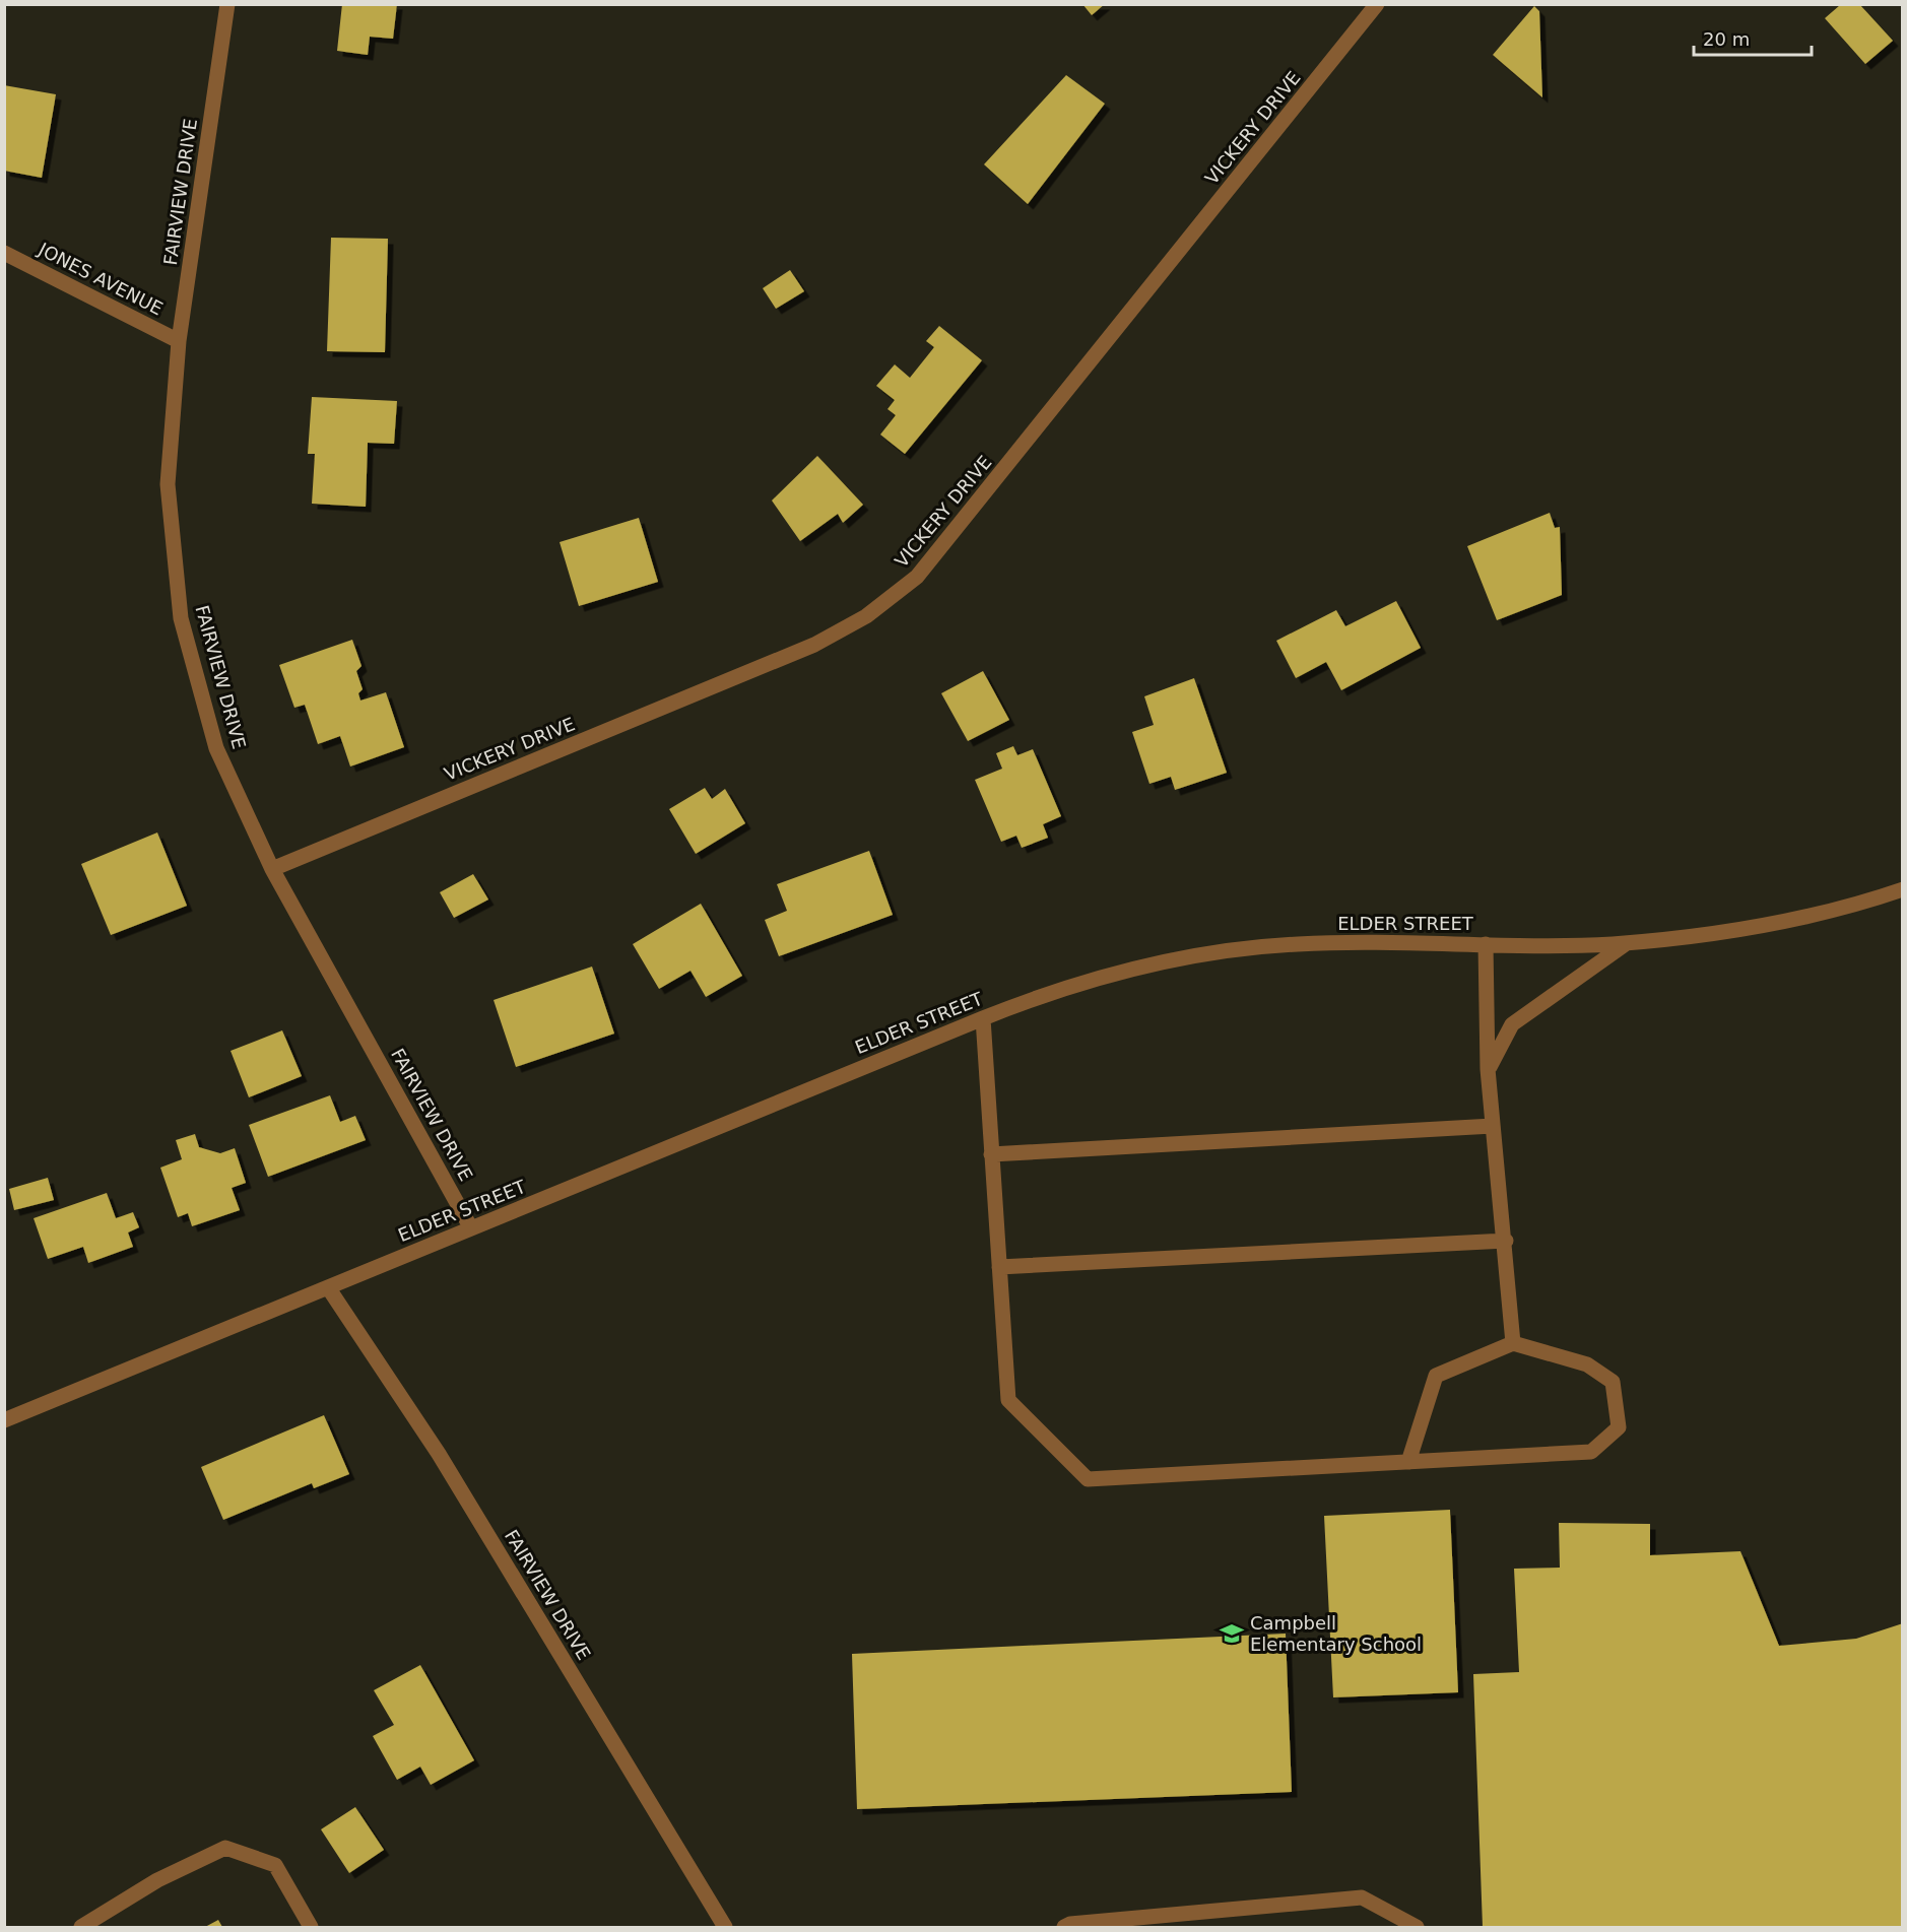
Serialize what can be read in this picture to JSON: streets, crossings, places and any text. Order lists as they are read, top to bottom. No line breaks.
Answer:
{"streets":{"street":["VICKERY DRIVE","FAIRVIEW DRIVE","JONES AVENUE","ELDER STREET"]},"crossings":[["VICKERY DRIVE","FAIRVIEW DRIVE"],["FAIRVIEW DRIVE","JONES AVENUE"],["FAIRVIEW DRIVE","ELDER STREET"]],"places":{"school or university":["Campbell Elementary School"]},"scale_bar":"20 m"}
